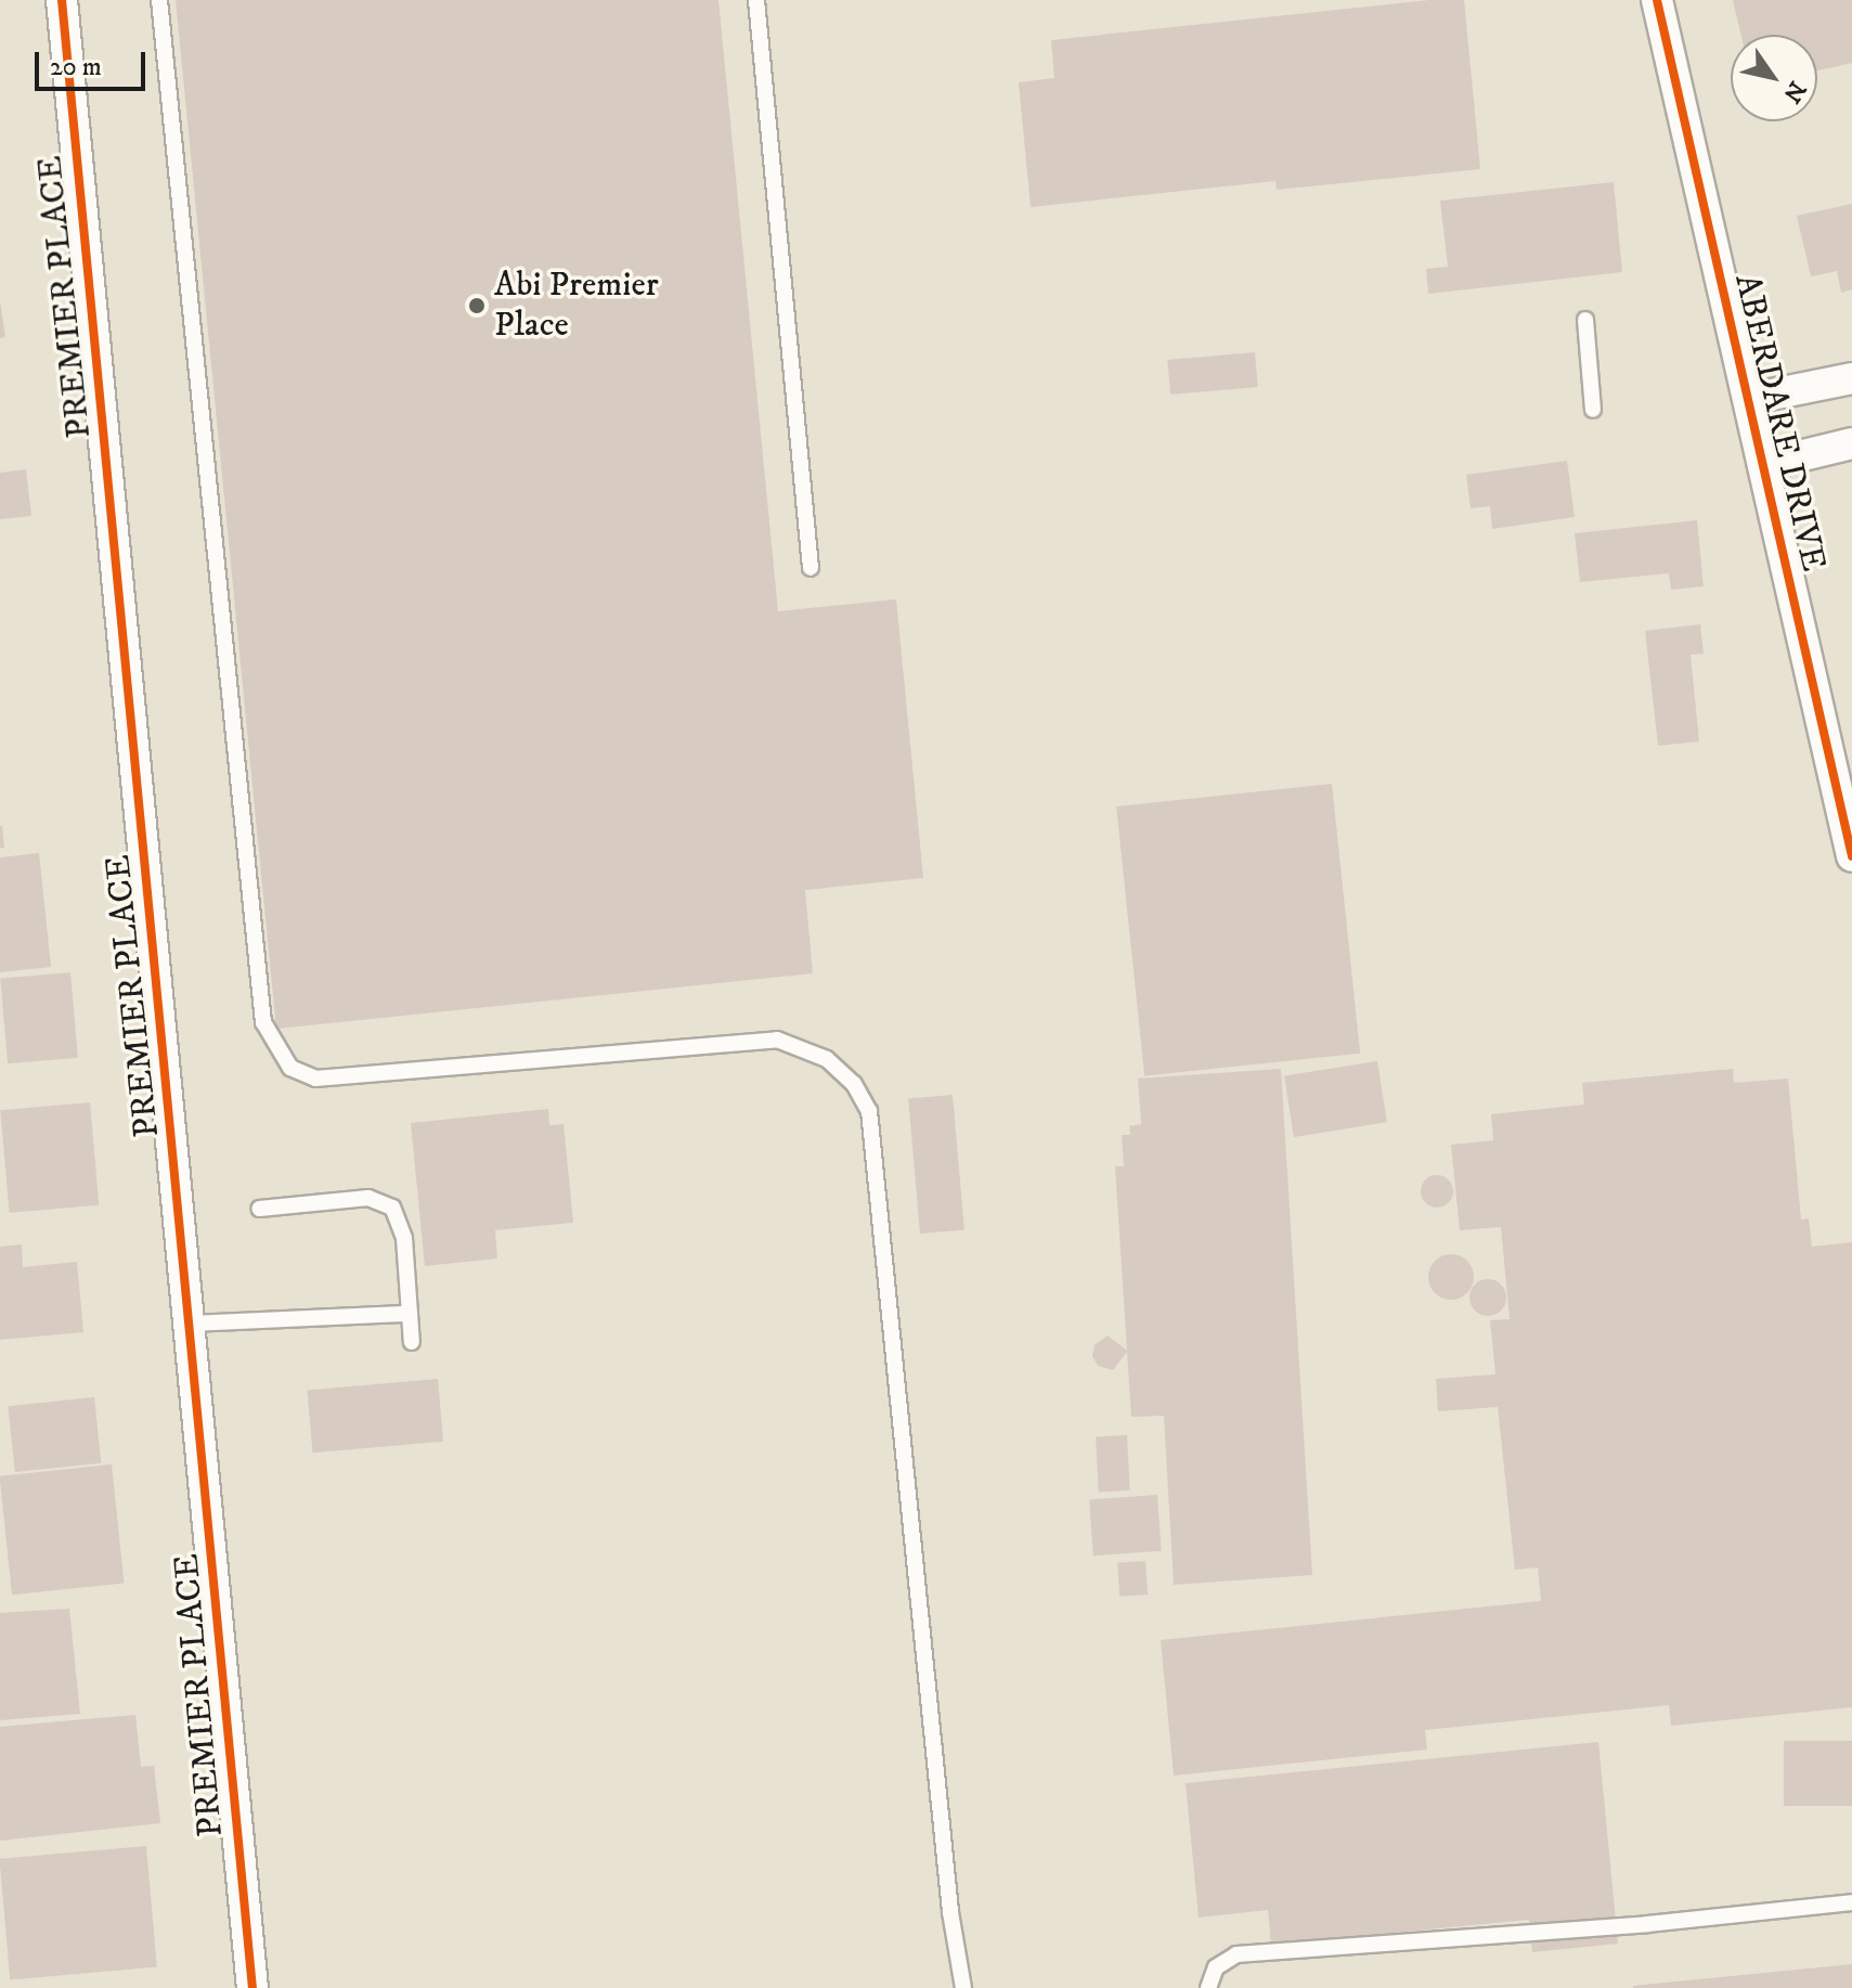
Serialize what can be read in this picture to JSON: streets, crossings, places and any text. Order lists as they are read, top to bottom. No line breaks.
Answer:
{"streets":{"street":["PREMIER PLACE","ABERDARE DRIVE"]},"places":["Abi Premier Place"],"scale_bar":"20 m","north":"bottom right"}
